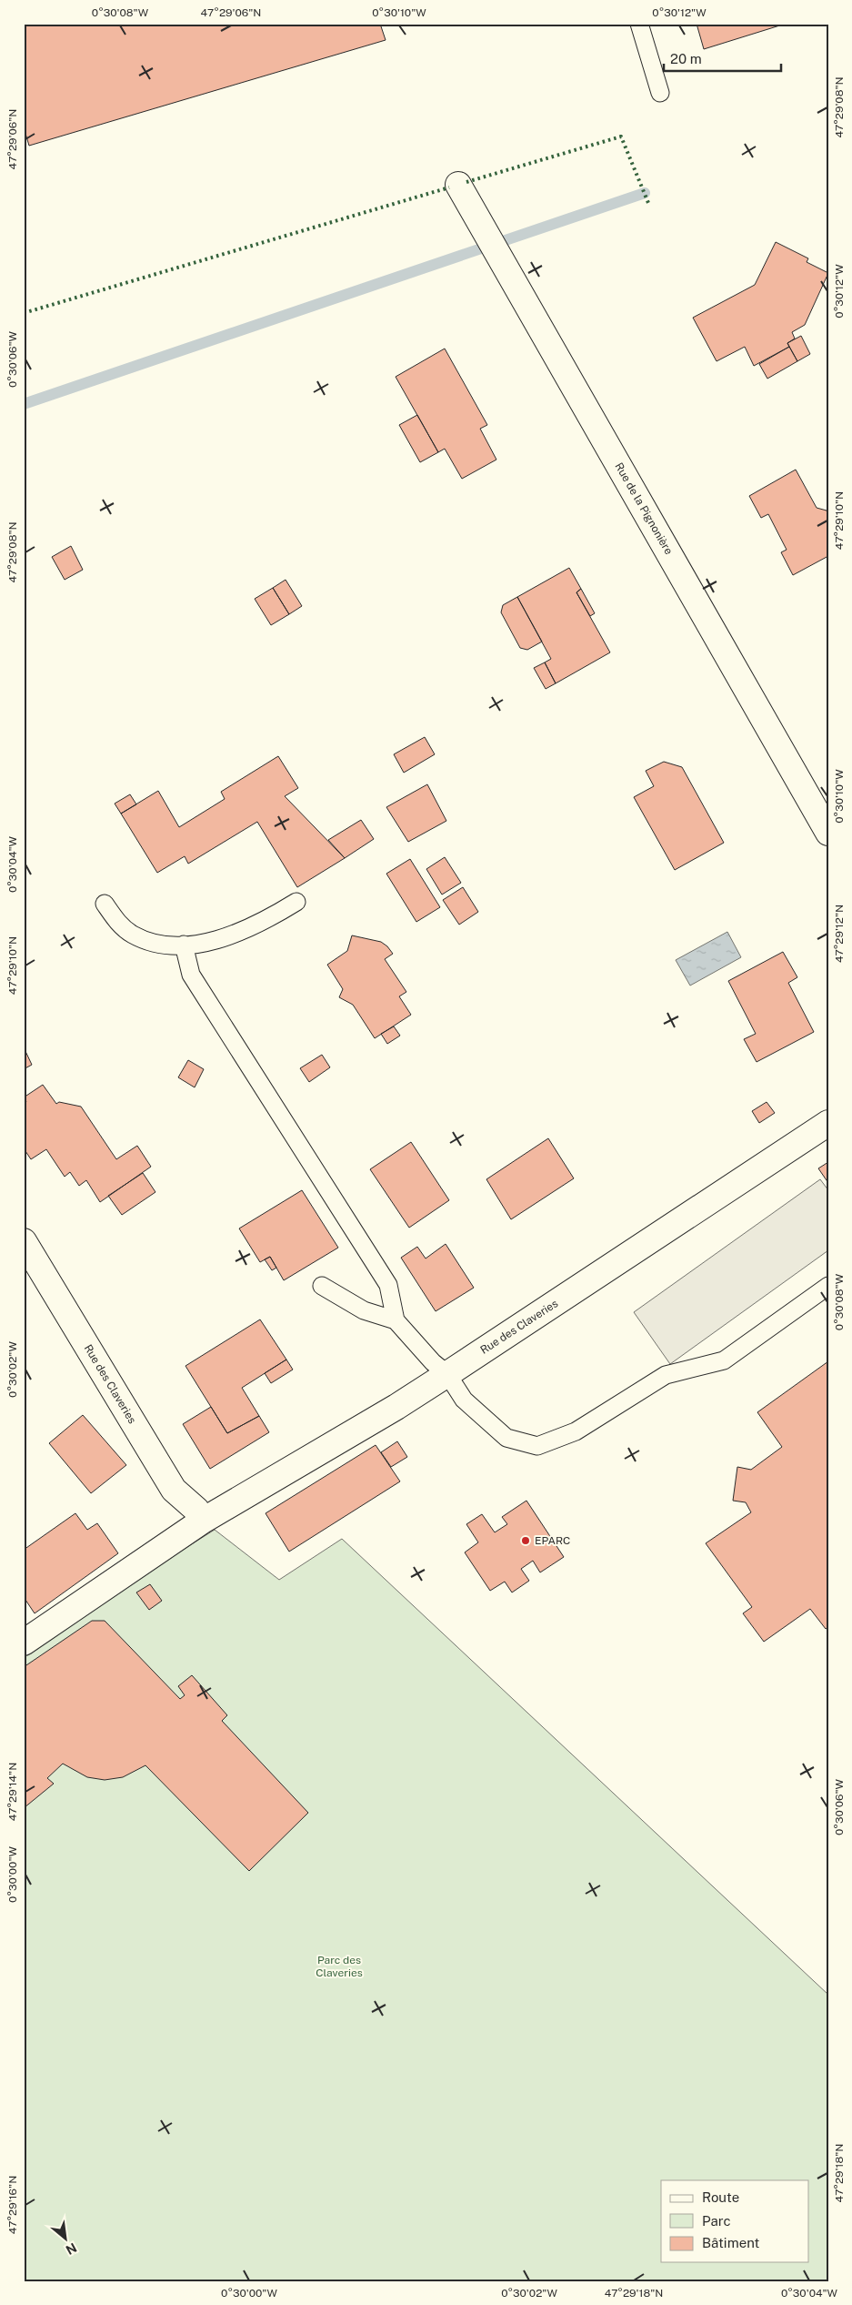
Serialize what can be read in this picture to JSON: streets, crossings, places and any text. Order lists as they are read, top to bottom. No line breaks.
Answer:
{"streets":{"street":["Rue de la Pignonière","Rue des Claveries"]},"parks":["Parc des Claveries"],"places":["EPARC"],"legend":["Route","Parc","Bâtiment"],"scale_bar":"20 m","north":"bottom right","coordinates":["0°30'08\"W","47°29'06\"N","0°30'10\"W","0°30'12\"W","47°29'08\"N","0°30'06\"W","47°29'10\"N","0°30'04\"W","47°29'12\"N","0°30'02\"W","47°29'14\"N","0°30'00\"W","47°29'18\"N","47°29'16\"N"]}
